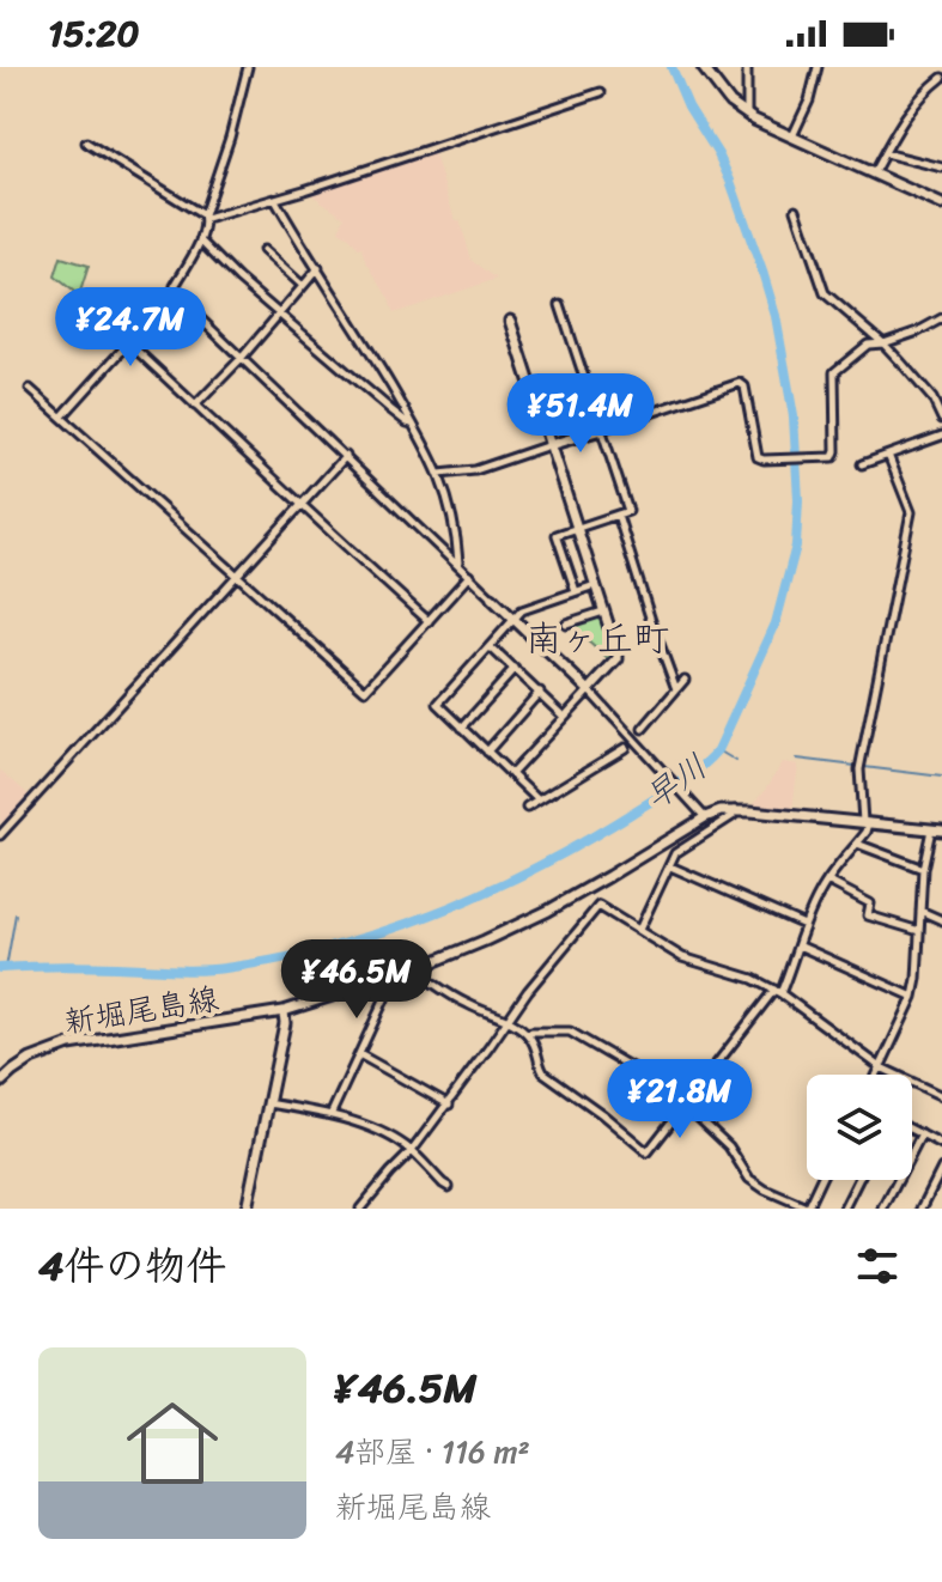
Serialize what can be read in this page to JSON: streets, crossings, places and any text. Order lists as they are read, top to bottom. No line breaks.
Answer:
{"streets":{"main road":["新堀尾島線"]},"districts":["南ヶ丘町"],"water":["早川"],"page":{"status":"15:20","price":["¥24.7M","¥51.4M","¥46.5M","¥21.8M"],"heading":"4件の物件","list":[{"name":"¥46.5M","note":"4部屋 · 116 m² · 新堀尾島線"}]}}
